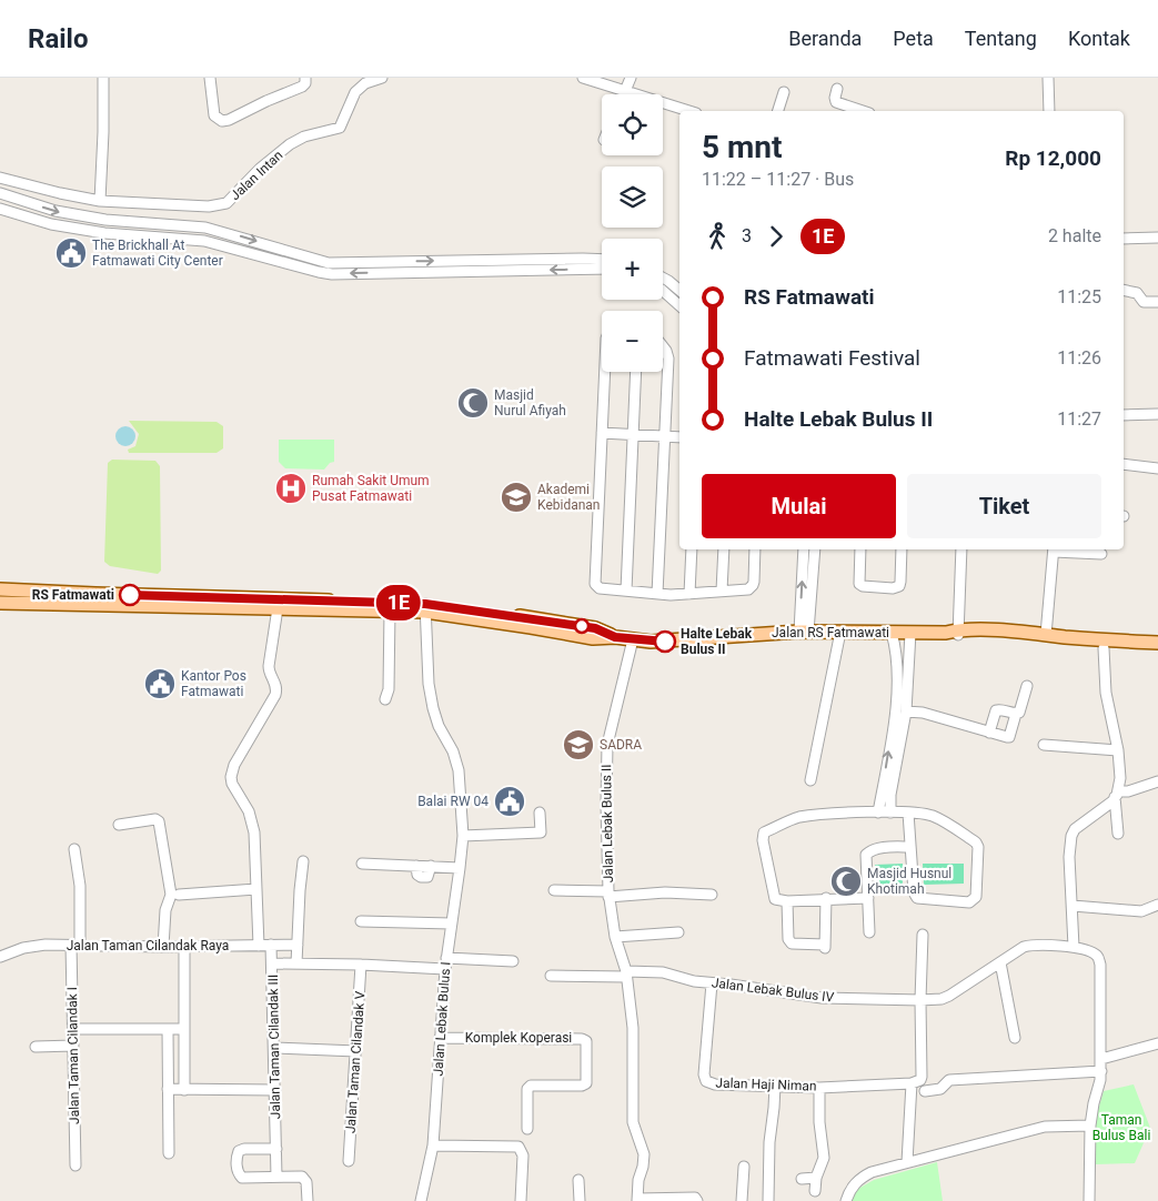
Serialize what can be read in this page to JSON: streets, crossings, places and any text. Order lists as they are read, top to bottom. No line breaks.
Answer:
{"streets":{"main road":["Jalan RS Fatmawati"],"street":["Jalan Intan","Jalan Lebak Bulus II","Jalan Taman Cilandak Raya","Jalan Lebak Bulus IV","Jalan Lebak Bulus I","Komplek Koperasi","Jalan Taman Cilandak III","Jalan Taman Cilandak I","Jalan Taman Cilandak V","Jalan Haji Niman"]},"crossings":[["Jalan RS Fatmawati","Jalan Lebak Bulus II"],["Jalan RS Fatmawati","Jalan Lebak Bulus I"],["Jalan Lebak Bulus II","Jalan Lebak Bulus IV"],["Jalan Taman Cilandak Raya","Jalan Taman Cilandak III"],["Jalan Taman Cilandak Raya","Jalan Taman Cilandak I"],["Jalan Lebak Bulus IV","Jalan Haji Niman"],["Jalan Lebak Bulus I","Komplek Koperasi"]],"parks":["Taman Bulus Bali"],"places":{"public building":["The Brickhall At Fatmawati City Center","Kantor Pos Fatmawati","Balai RW 04"],"mosque":["Masjid Nurul Afiyah","Masjid Husnul Khotimah"],"hospital":["Rumah Sakit Umum Pusat Fatmawati"],"school or university":["Akademi Kebidanan","SADRA"],"other":["RS Fatmawati","Halte Lebak Bulus II"]},"lines":["bus line 1E"],"page":{"header":"Railo","nav":["Beranda","Peta","Tentang","Kontak"],"on_map":"1E","map_buttons":["+","−"],"heading":["5 mnt","11:22 – 11:27 · Bus","Rp 12,000"],"legs":["3","1E","2 halte"],"list":[{"name":"RS Fatmawati","value":"11:25"},{"name":"Fatmawati Festival","value":"11:26"},{"name":"Halte Lebak Bulus II","value":"11:27"}],"buttons":["Mulai","Tiket"]}}
